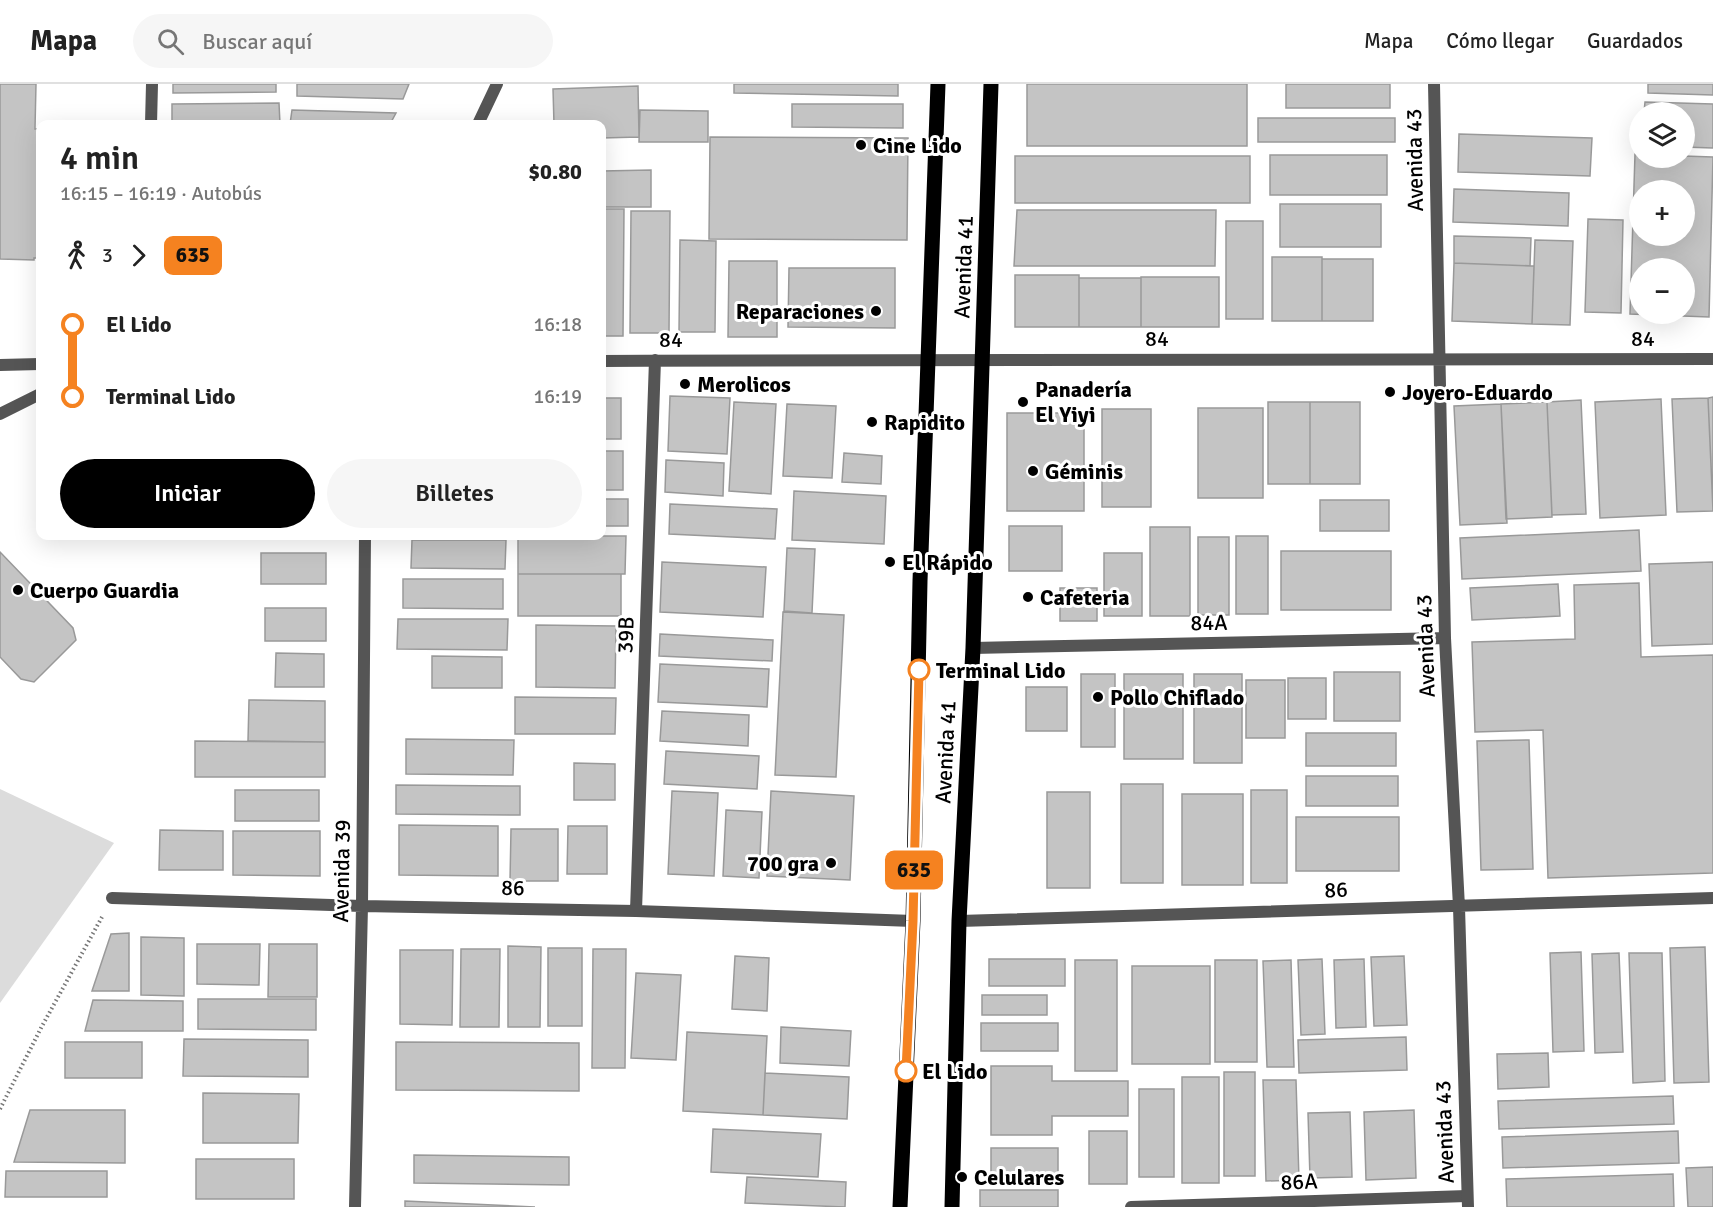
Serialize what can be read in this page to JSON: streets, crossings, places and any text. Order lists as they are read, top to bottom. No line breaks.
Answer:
{"streets":{"main road":["Avenida 41"],"street":["Avenida 43","84","84A","39B","Avenida 39","86","86A"]},"crossings":[["Avenida 43","84"],["Avenida 43","84A"],["Avenida 43","86"],["Avenida 43","86A"],["Avenida 41","84"],["Avenida 41","84A"],["Avenida 41","86"],["84","39B"],["39B","86"],["Avenida 39","86"]],"places":["Cine Lido","Reparaciones","Merolicos","Joyero-Eduardo","Panadería El Yiyi","Rapidito","Géminis","El Rápido","Cuerpo Guardia","Cafeteria","Terminal Lido","Pollo Chiflado","700 gra","El Lido","Celulares"],"lines":["bus line 635"],"page":{"header":"Mapa","search":"Buscar aquí","nav":["Mapa","Cómo llegar","Guardados"],"on_map":"635","map_buttons":["+","−"],"heading":["4 min","16:15 – 16:19 · Autobús","$0.80"],"legs":["3","635"],"list":[{"name":"El Lido","value":"16:18"},{"name":"Terminal Lido","value":"16:19"}],"buttons":["Iniciar","Billetes"]}}
